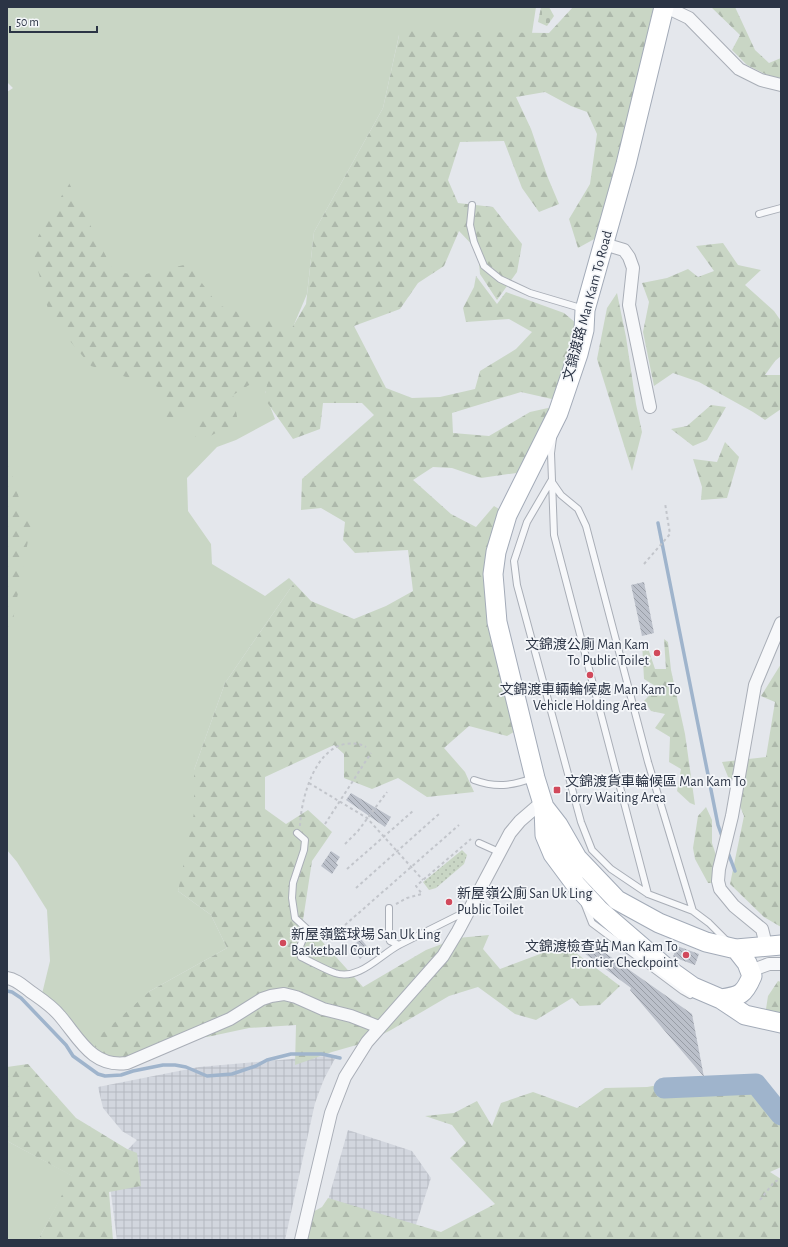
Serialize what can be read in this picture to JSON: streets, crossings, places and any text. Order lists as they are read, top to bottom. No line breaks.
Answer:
{"streets":{"main road":["文錦渡路 Man Kam To Road"]},"places":{"other":["文錦渡公廁 Man Kam To Public Toilet","文錦渡車輛輪候處 Man Kam To Vehicle Holding Area","新屋嶺公廁 San Uk Ling Public Toilet","新屋嶺籃球場 San Uk Ling Basketball Court","文錦渡檢查站 Man Kam To Frontier Checkpoint"],"transit":["文錦渡貨車輪候區 Man Kam To Lorry Waiting Area"]},"scale_bar":"50 m"}
